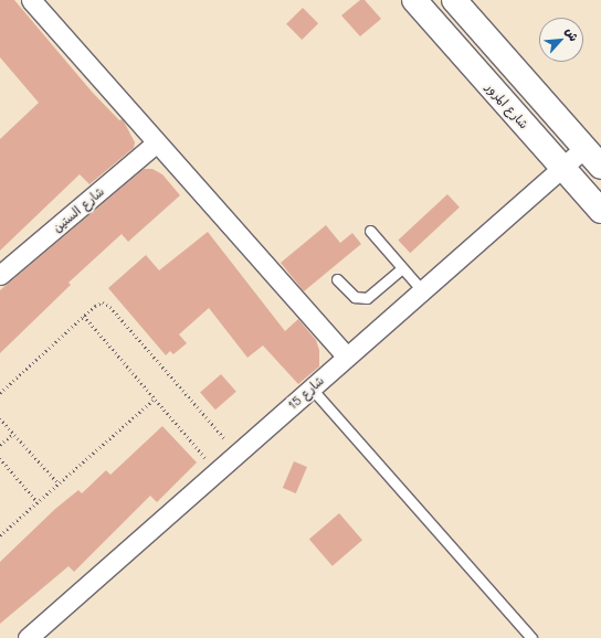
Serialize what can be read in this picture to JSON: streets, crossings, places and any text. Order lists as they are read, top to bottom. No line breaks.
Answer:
{"streets":{"street":["شارع المرور","شارع الستين","شارع 15"]},"crossings":[["شارع المرور","شارع 15"]],"north":"top right"}
